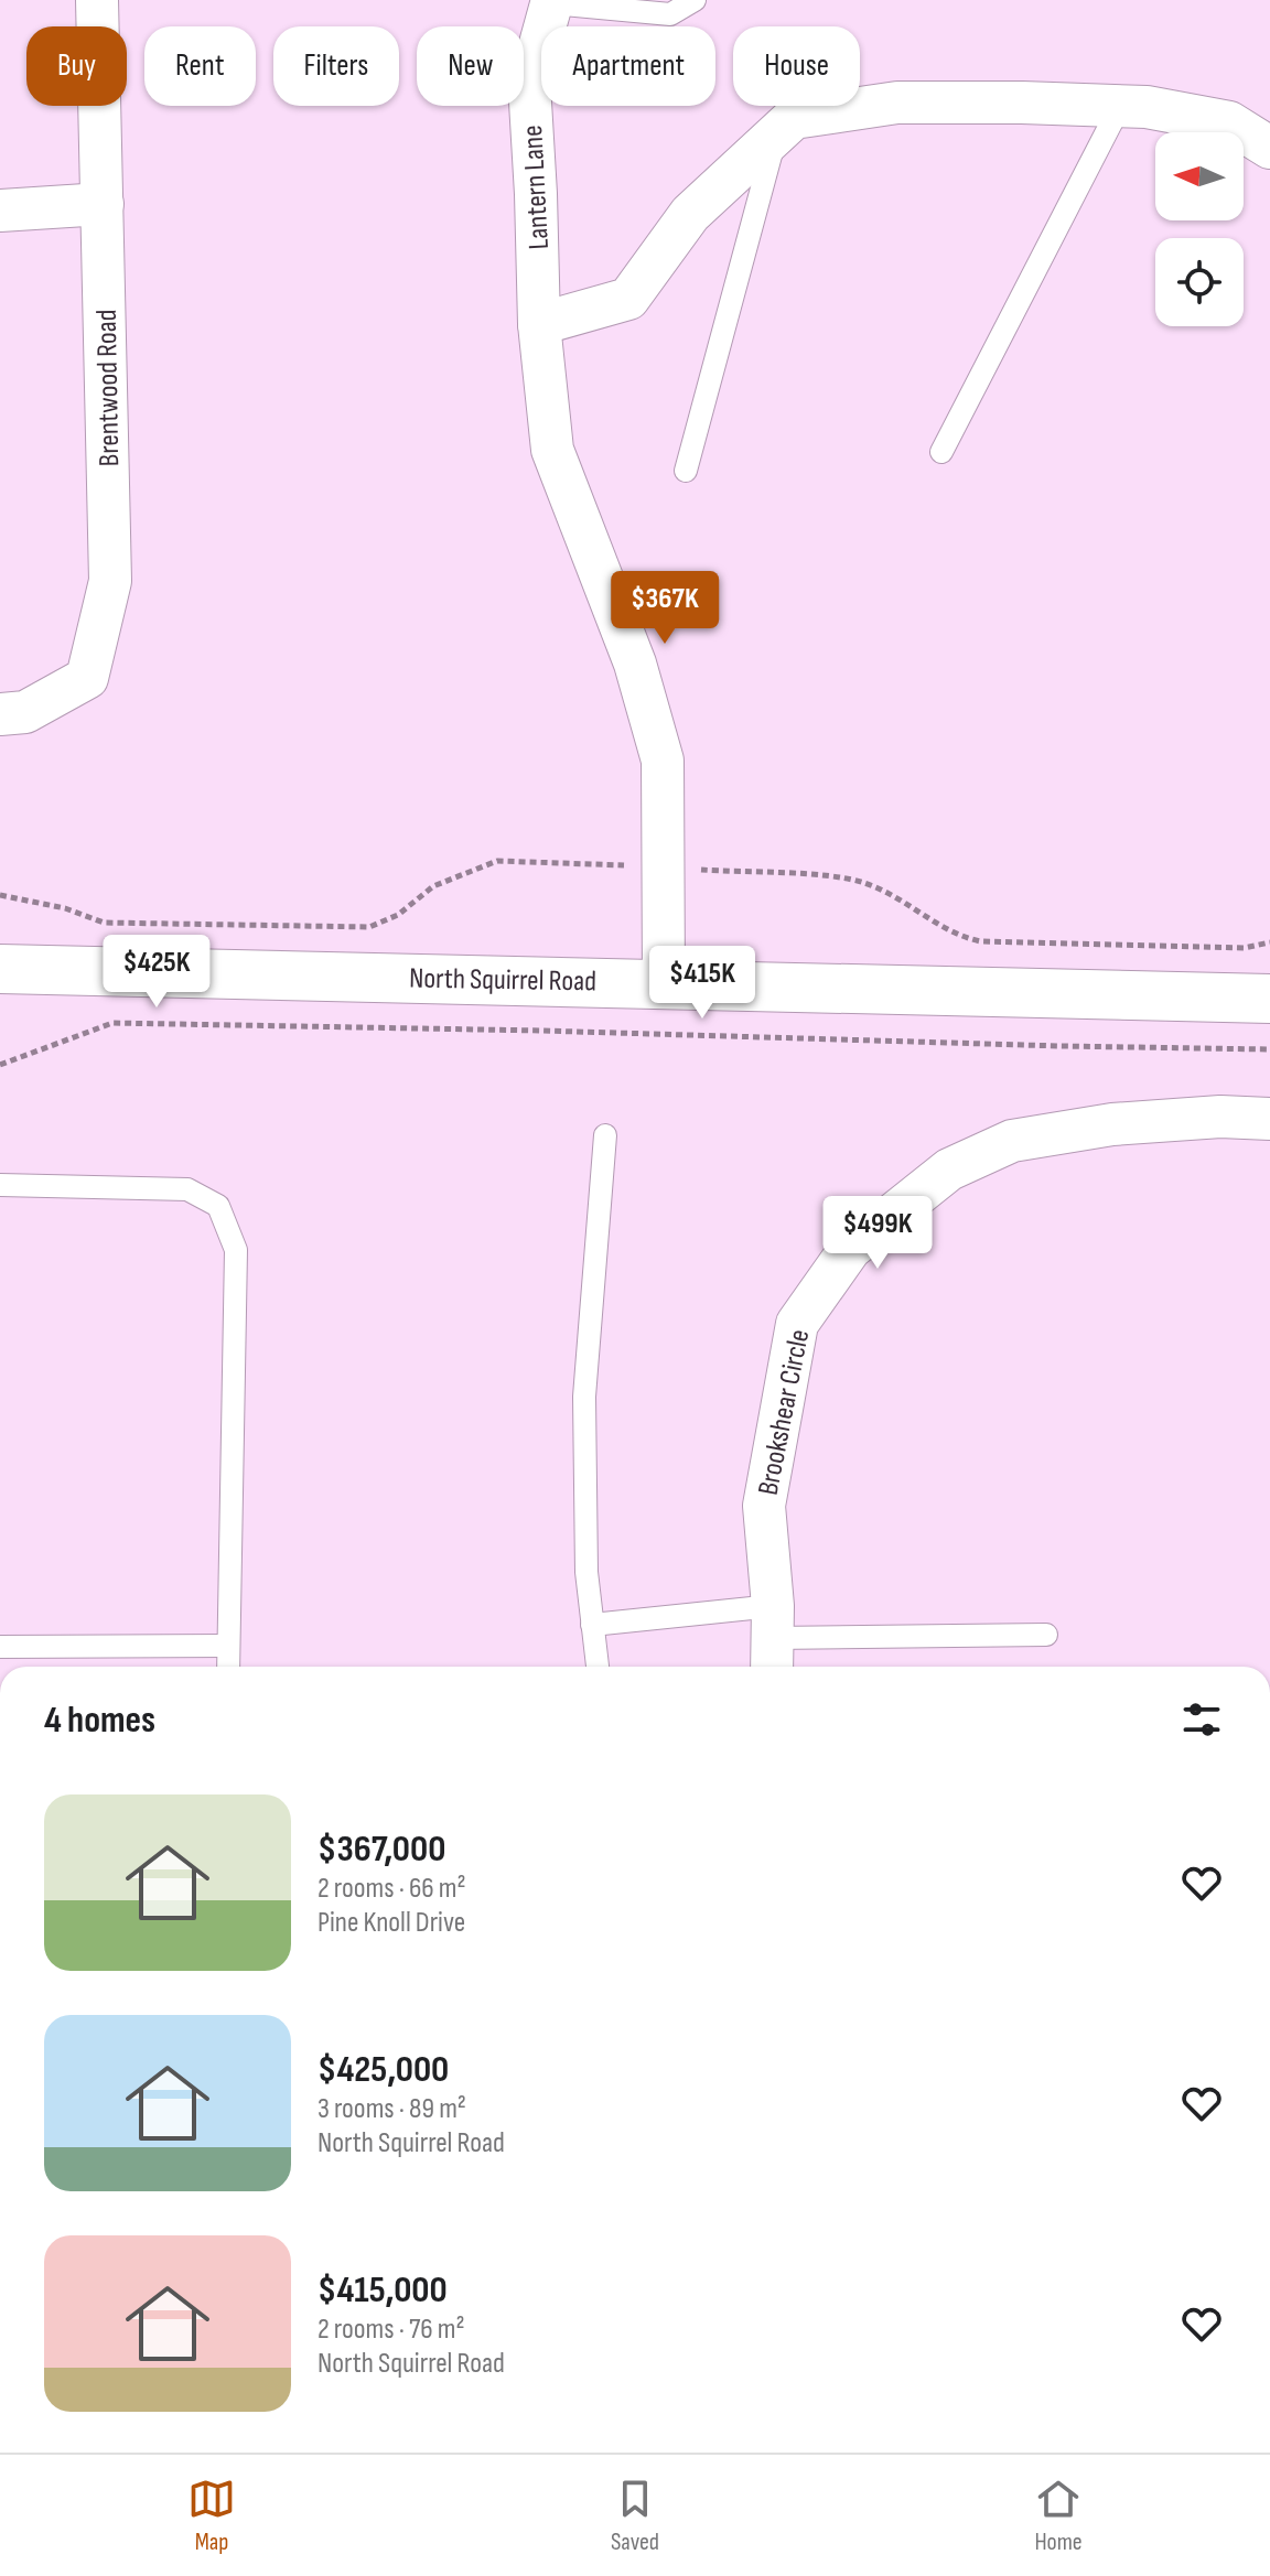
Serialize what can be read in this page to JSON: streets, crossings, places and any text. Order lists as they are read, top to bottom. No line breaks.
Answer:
{"streets":{"street":["Lantern Lane","Brentwood Road","North Squirrel Road","Brookshear Circle"]},"crossings":[["Lantern Lane","North Squirrel Road"]],"north":"left","page":{"chip":["Buy","Rent","Filters","New","Apartment","House"],"price":["$367K","$425K","$415K","$499K"],"heading":"4 homes","list":[{"name":"$367,000","note":"2 rooms · 66 m² · Pine Knoll Drive"},{"name":"$425,000","note":"3 rooms · 89 m² · North Squirrel Road"},{"name":"$415,000","note":"2 rooms · 76 m² · North Squirrel Road"}],"tabs":["Map","Saved","Home"]}}
